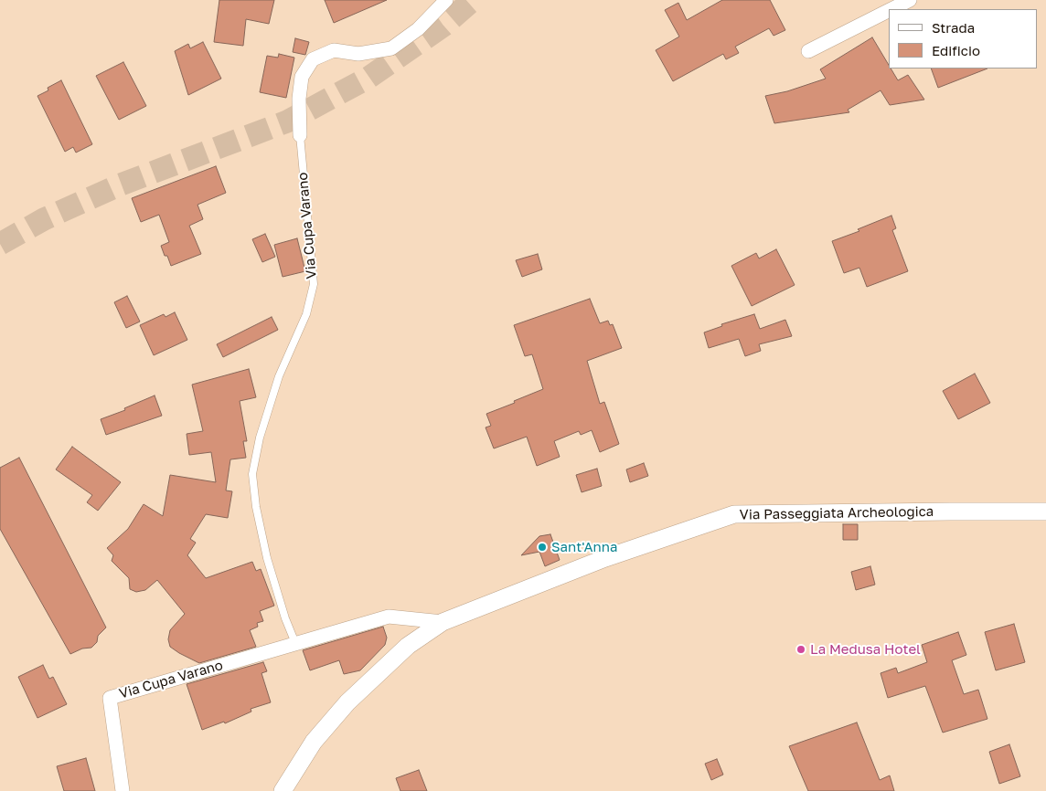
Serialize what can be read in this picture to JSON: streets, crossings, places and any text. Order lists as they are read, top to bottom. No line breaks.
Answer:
{"streets":{"street":["Via Cupa Varano","Via Passeggiata Archeologica"]},"crossings":[["Via Cupa Varano","Via Passeggiata Archeologica"]],"places":["Sant'Anna","La Medusa Hotel"],"legend":["Strada","Edificio"]}
